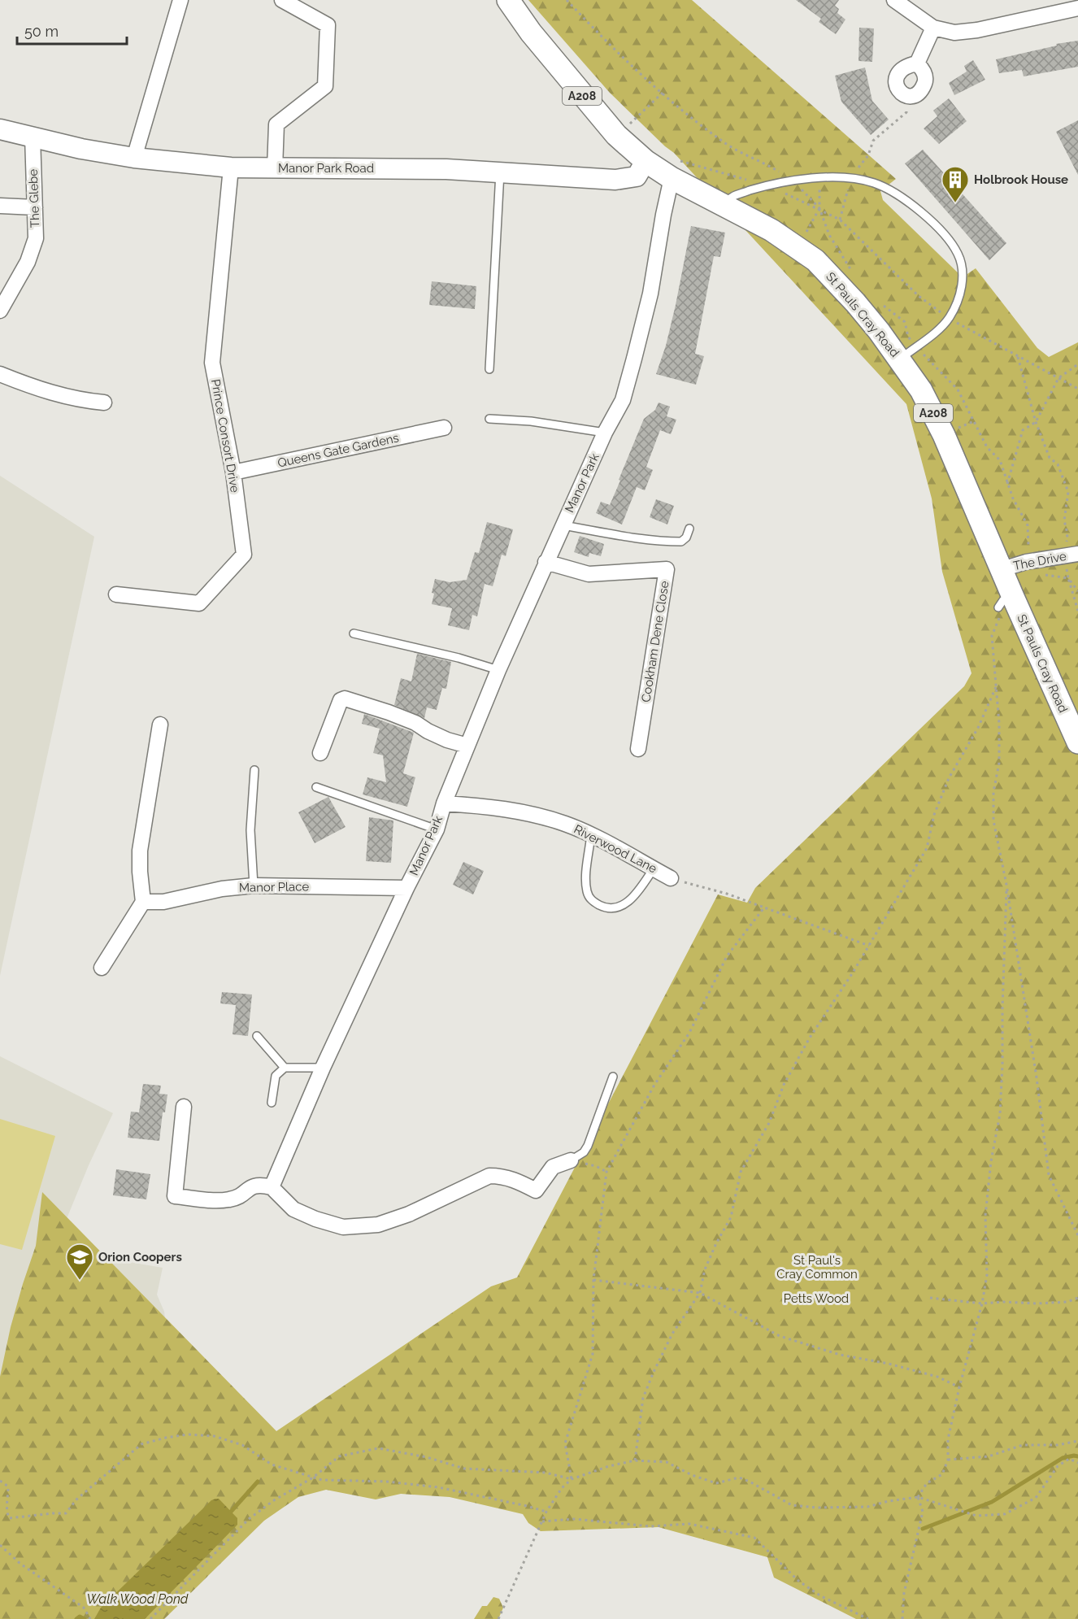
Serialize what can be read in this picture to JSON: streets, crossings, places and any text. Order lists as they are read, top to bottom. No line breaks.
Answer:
{"streets":{"main road":["A208","Manor Park Road","St Pauls Cray Road"],"street":["The Glebe","Prince Consort Drive","Queens Gate Gardens","Manor Park","The Drive","Cookham Dene Close","Riverwood Lane","Manor Place"]},"crossings":[["Manor Park Road","The Glebe"],["Manor Park Road","St Pauls Cray Road"],["Manor Park Road","Prince Consort Drive"],["St Pauls Cray Road","Manor Park"],["St Pauls Cray Road","The Drive"],["Prince Consort Drive","Queens Gate Gardens"],["Manor Park","Cookham Dene Close"],["Manor Park","Riverwood Lane"],["Manor Park","Manor Place"]],"water":["Walk Wood Pond"],"parks":["St Paul's Cray Common","Petts Wood"],"places":{"building":["Holbrook House"],"school or university":["Orion Coopers"]},"scale_bar":"50 m"}
